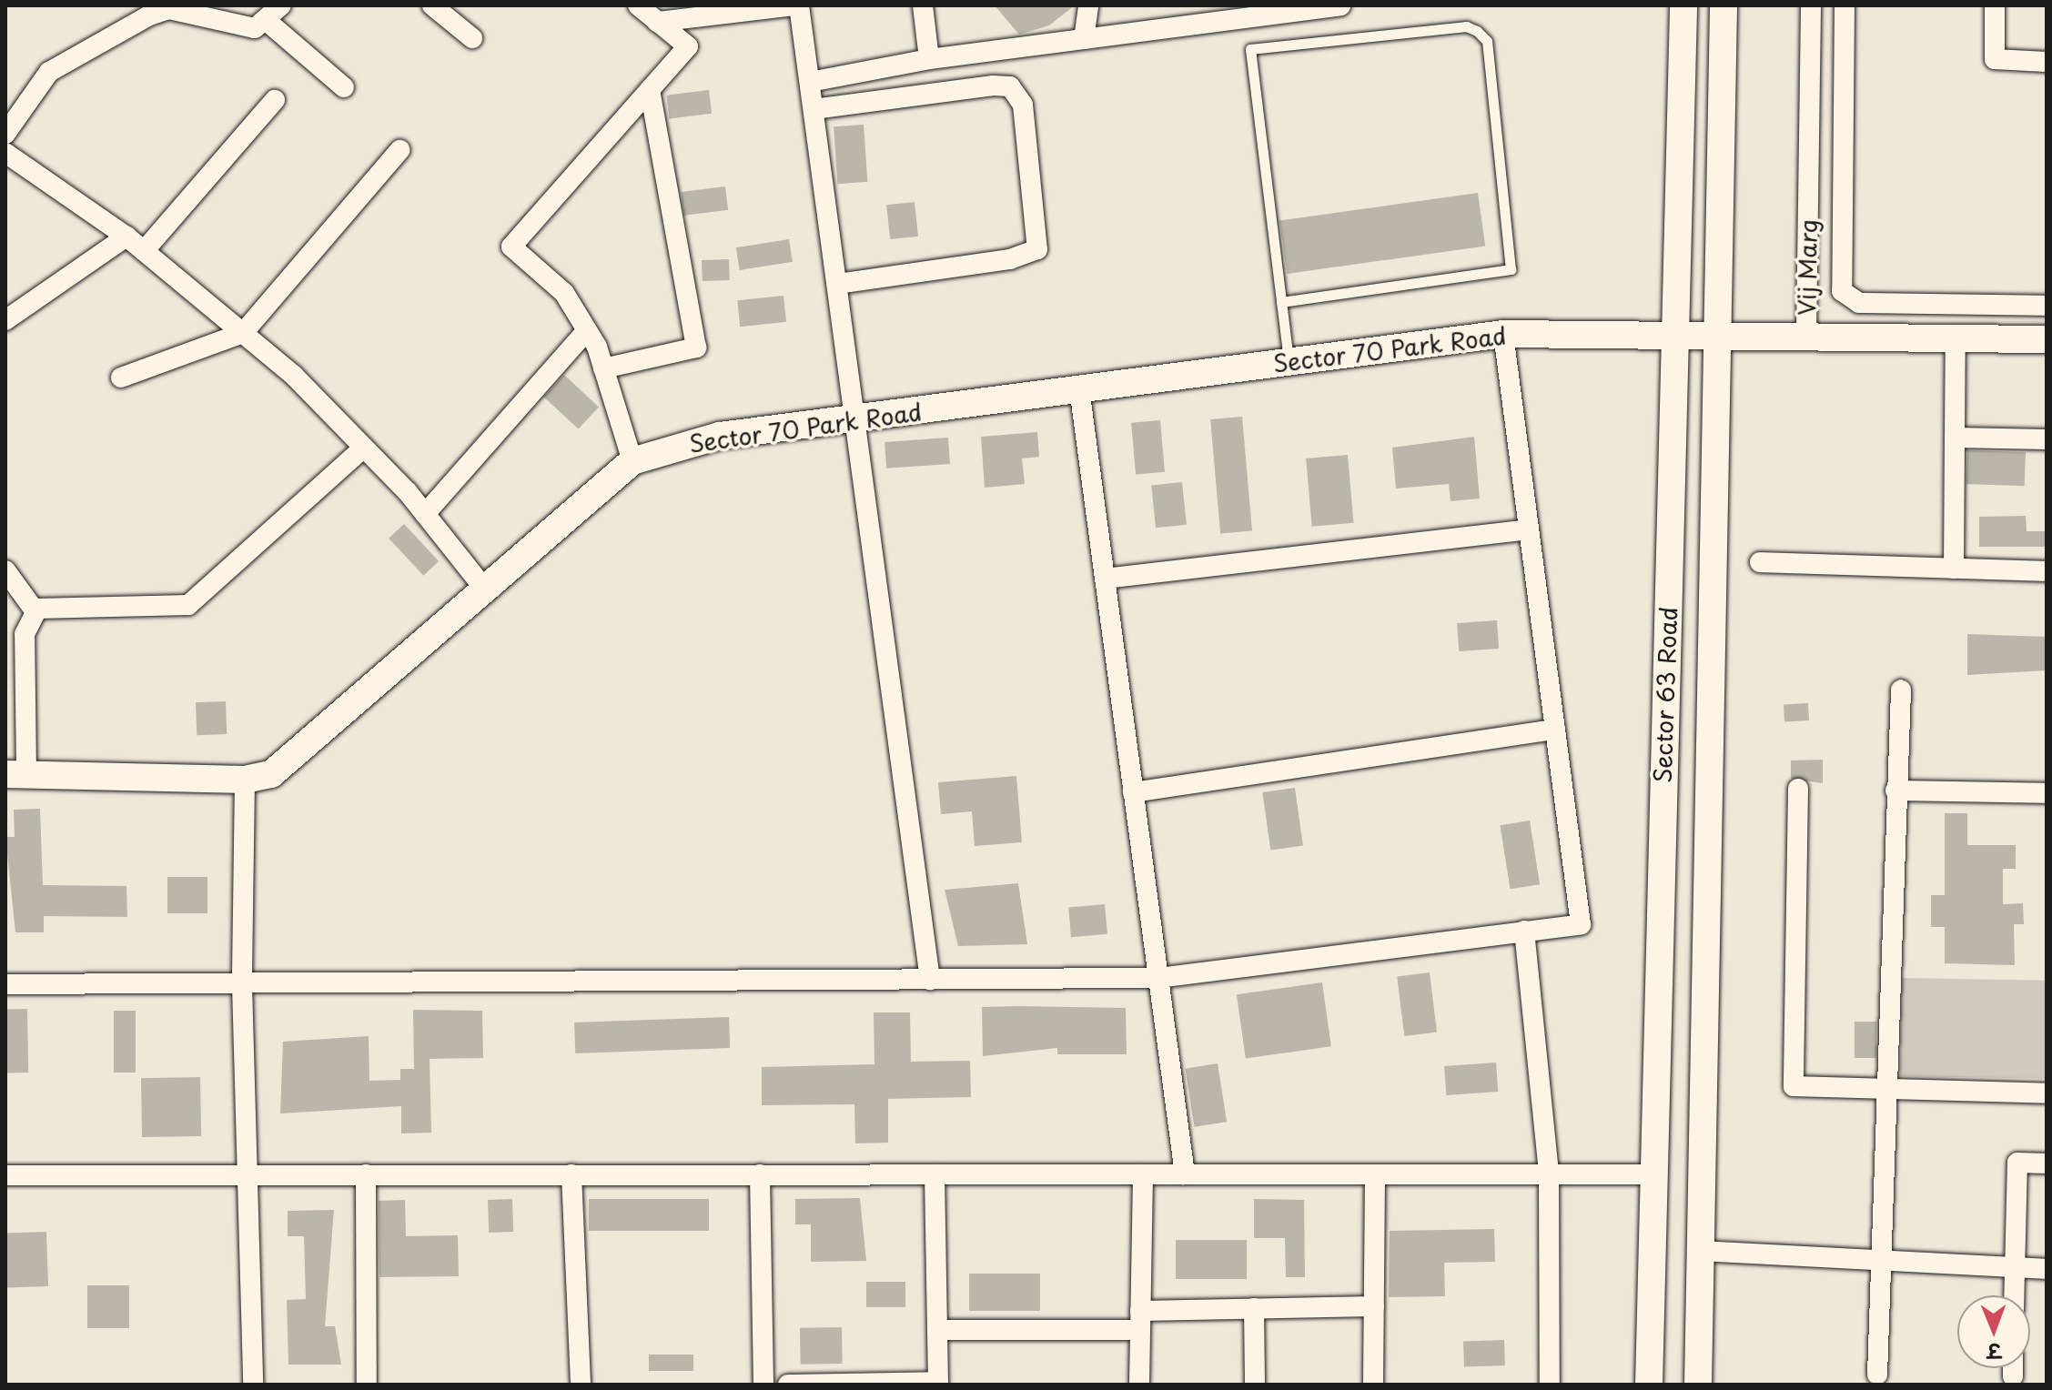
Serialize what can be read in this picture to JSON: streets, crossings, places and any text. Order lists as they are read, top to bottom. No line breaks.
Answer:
{"streets":{"street":["Vij Marg","Sector 70 Park Road","Sector 63 Road"]},"crossings":[["Vij Marg","Sector 70 Park Road"],["Sector 70 Park Road","Sector 63 Road"]],"north":"bottom"}
